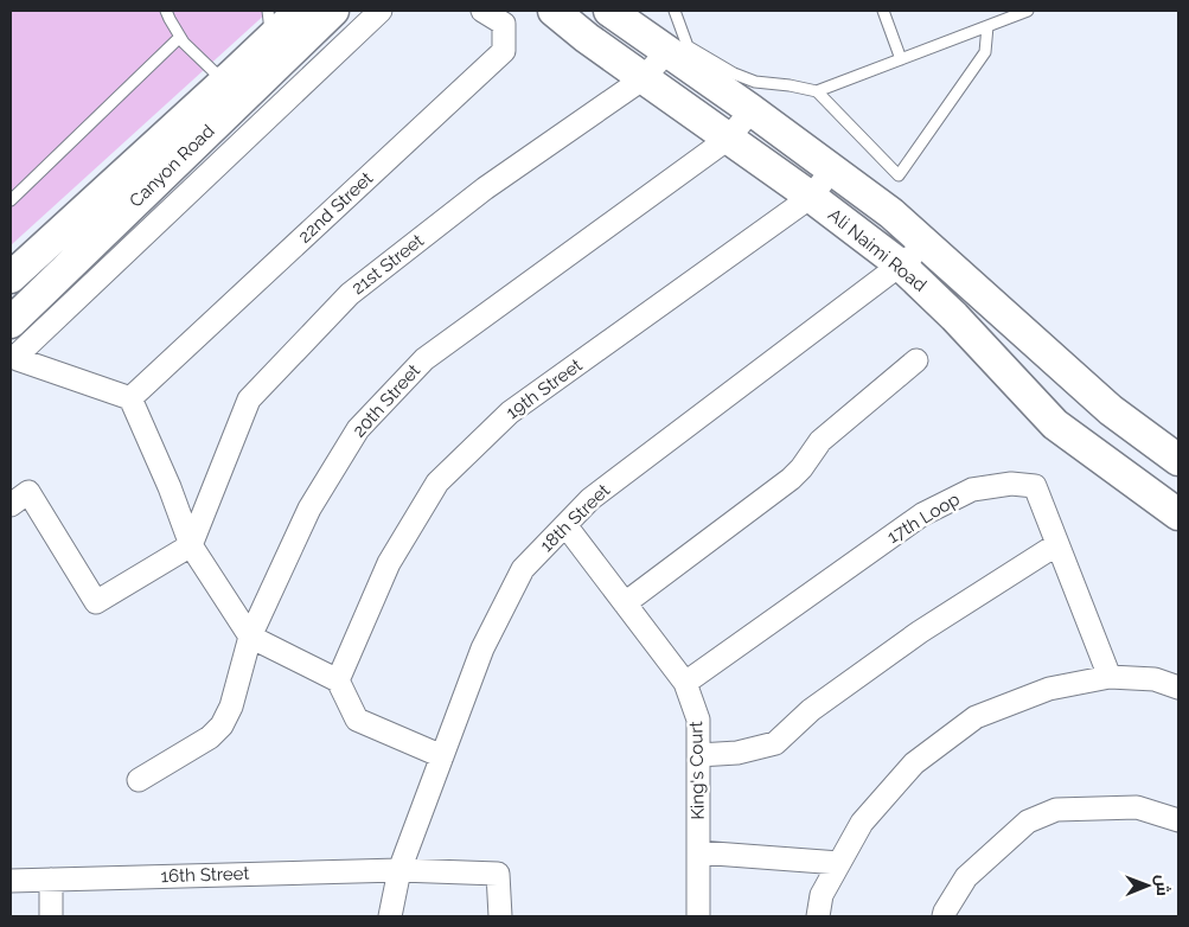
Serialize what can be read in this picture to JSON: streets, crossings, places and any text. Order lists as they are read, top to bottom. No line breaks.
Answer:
{"streets":{"main road":["Canyon Road","Ali Naimi Road"],"street":["22nd Street","21st Street","19th Street","20th Street","18th Street","17th Loop","King's Court","16th Street"]},"crossings":[["Ali Naimi Road","21st Street"],["Ali Naimi Road","19th Street"],["Ali Naimi Road","20th Street"],["Ali Naimi Road","18th Street"],["18th Street","King's Court"],["18th Street","16th Street"],["17th Loop","King's Court"]],"north":"right"}
